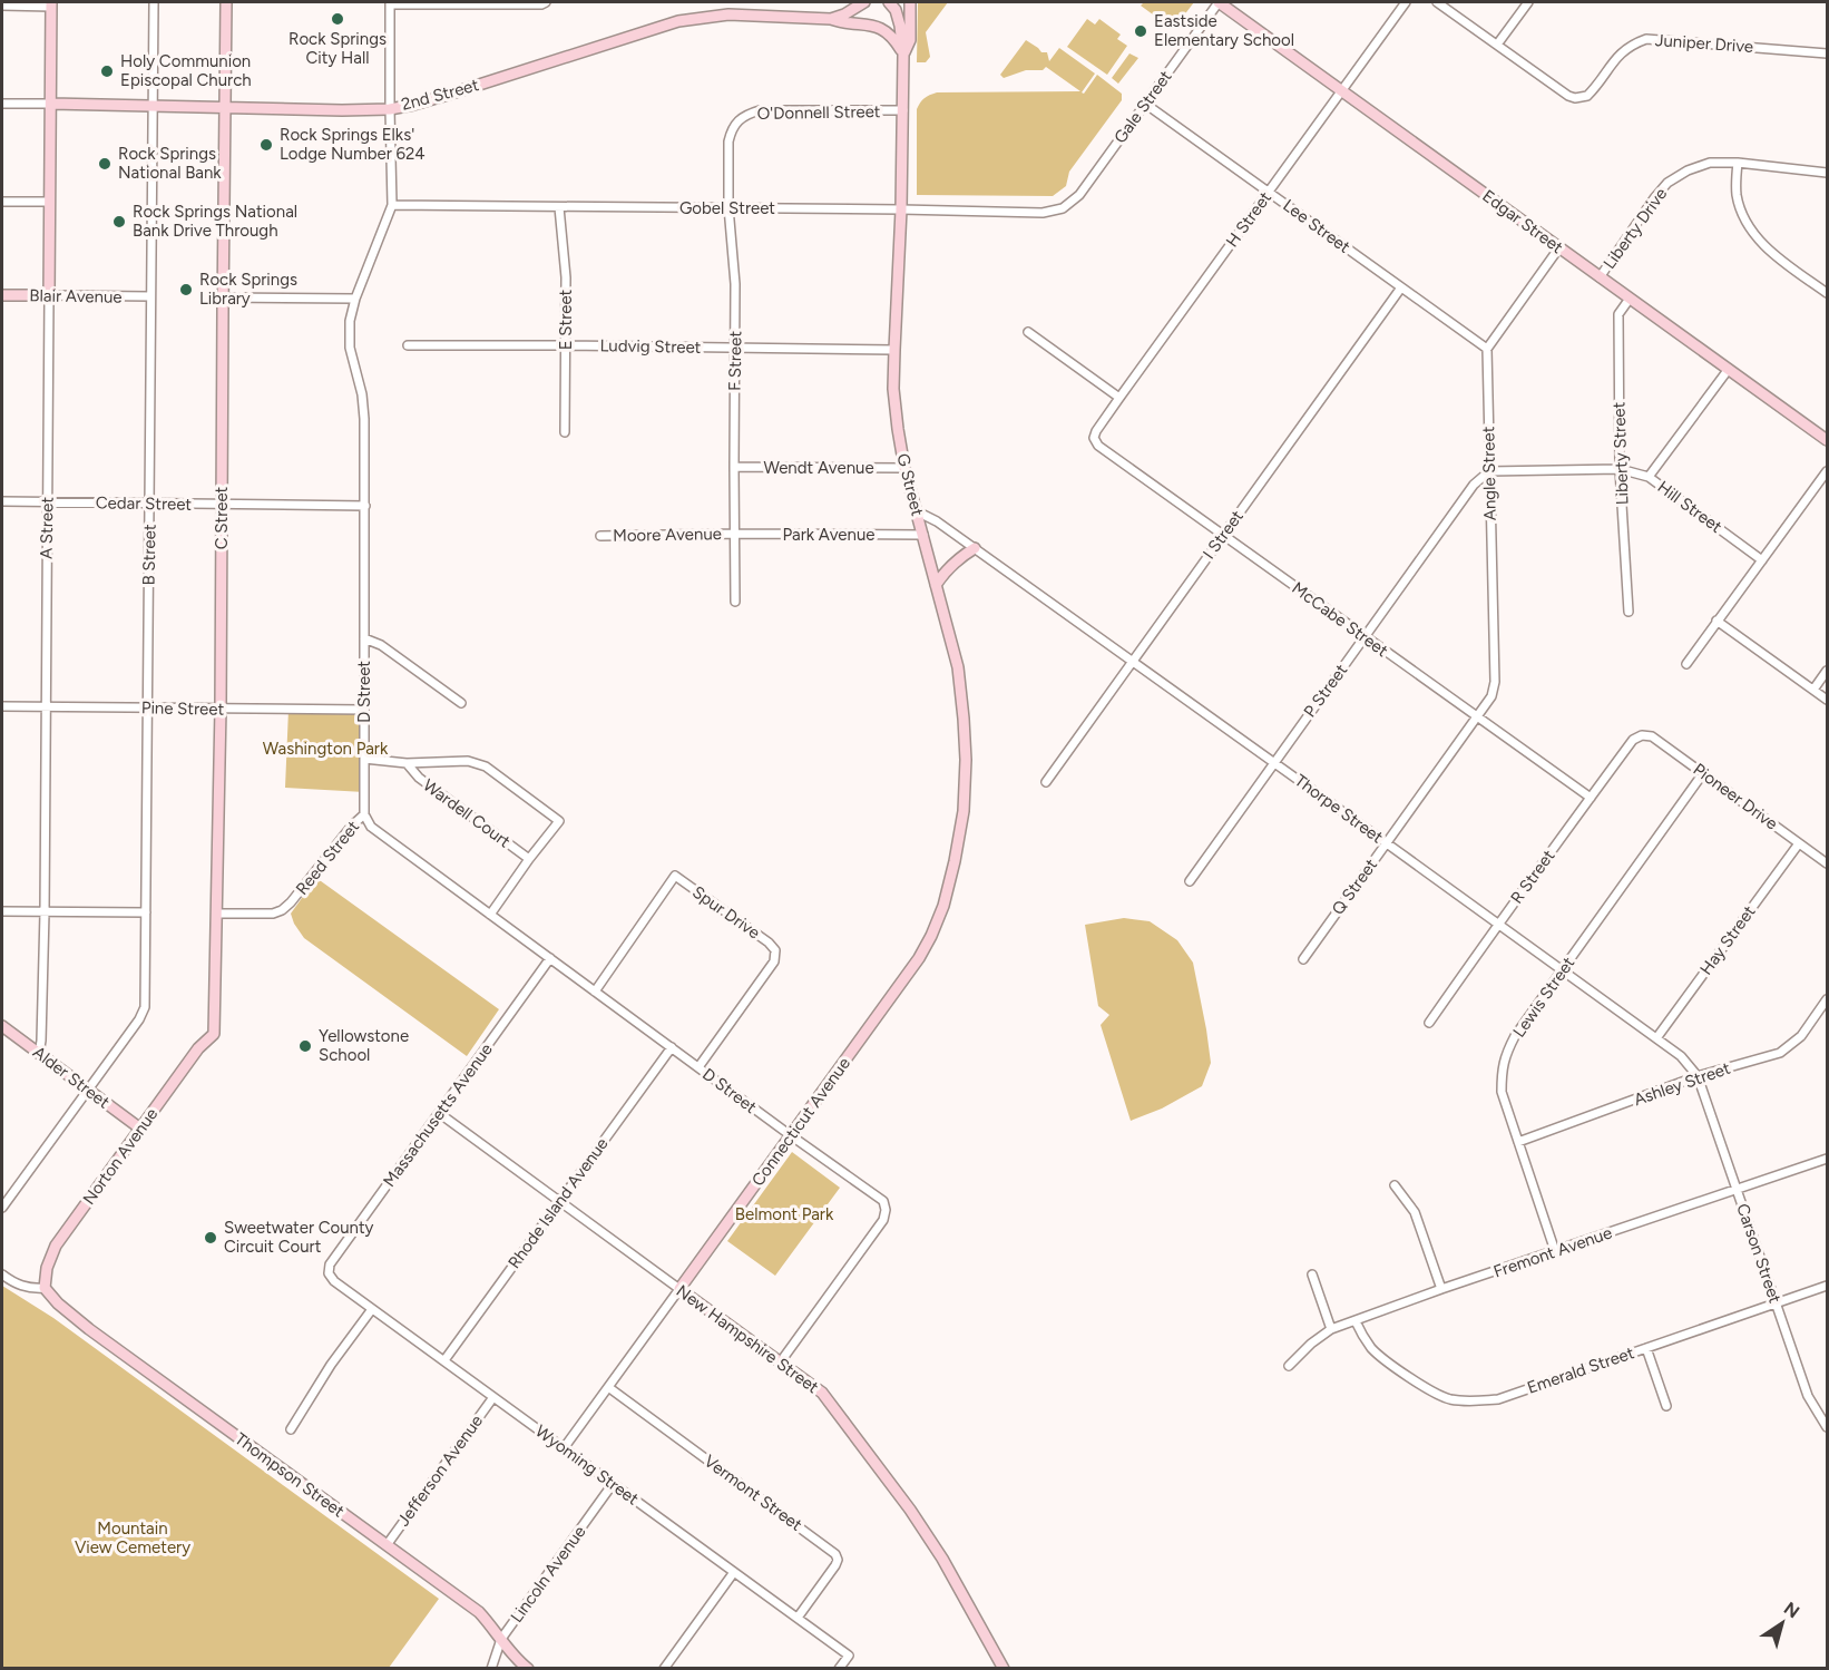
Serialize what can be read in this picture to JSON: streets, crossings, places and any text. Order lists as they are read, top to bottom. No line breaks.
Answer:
{"streets":{"street":["Juniper Drive","2nd Street","Gale Street","O'Donnell Street","Gobel Street","H Street","Edgar Street","Lee Street","Liberty Drive","Blair Avenue","E Street","Ludvig Street","F Street","Liberty Street","Wendt Avenue","Angle Street","G Street","Cedar Street","Hill Street","C Street","A Street","Moore Avenue","Park Avenue","I Street","B Street","McCabe Street","P Street","D Street","Pine Street","Pioneer Drive","Thorpe Street","Wardell Court","Reed Street","R Street","Q Street","Spur Drive","Hay Street","Lewis Street","Alder Street","Ashley Street","Massachusetts Avenue","Connecticut Avenue","Norton Avenue","Rhode Island Avenue","Fremont Avenue","Carson Street","New Hampshire Street","Emerald Street","Wyoming Street","Jefferson Avenue","Thompson Street","Vermont Street","Lincoln Avenue"]},"crossings":[["2nd Street","C Street"],["2nd Street","A Street"],["2nd Street","B Street"],["2nd Street","D Street"],["Gale Street","Gobel Street"],["Gale Street","Edgar Street"],["Gale Street","Lee Street"],["O'Donnell Street","F Street"],["O'Donnell Street","G Street"],["Gobel Street","E Street"],["Gobel Street","F Street"],["Gobel Street","G Street"],["Gobel Street","D Street"],["H Street","Edgar Street"],["H Street","Lee Street"],["H Street","McCabe Street"],["Edgar Street","Liberty Drive"],["Edgar Street","Liberty Street"],["Lee Street","Angle Street"],["Lee Street","I Street"],["Blair Avenue","A Street"],["Blair Avenue","B Street"],["E Street","Ludvig Street"],["Ludvig Street","F Street"],["Ludvig Street","G Street"],["F Street","Wendt Avenue"],["F Street","Moore Avenue"],["F Street","Park Avenue"],["Liberty Street","Hill Street"],["Wendt Avenue","G Street"],["Angle Street","Hill Street"],["Angle Street","McCabe Street"],["Angle Street","P Street"],["Angle Street","Q Street"],["G Street","Park Avenue"],["G Street","Thorpe Street"],["G Street","Connecticut Avenue"],["Cedar Street","C Street"],["Cedar Street","A Street"],["Cedar Street","B Street"],["Cedar Street","D Street"],["Hill Street","P Street"],["C Street","Pine Street"],["C Street","Reed Street"],["C Street","Norton Avenue"],["A Street","Pine Street"],["A Street","Alder Street"],["Moore Avenue","Park Avenue"],["I Street","McCabe Street"],["I Street","Thorpe Street"],["B Street","Pine Street"],["B Street","Alder Street"],["McCabe Street","P Street"],["McCabe Street","R Street"],["McCabe Street","Q Street"],["P Street","Thorpe Street"],["D Street","Pine Street"],["D Street","Wardell Court"],["D Street","Reed Street"],["D Street","Spur Drive"],["D Street","Massachusetts Avenue"],["D Street","Connecticut Avenue"],["D Street","Rhode Island Avenue"],["D Street","New Hampshire Street"],["Pioneer Drive","R Street"],["Pioneer Drive","Hay Street"],["Pioneer Drive","Lewis Street"],["Thorpe Street","R Street"],["Thorpe Street","Q Street"],["Thorpe Street","Hay Street"],["Thorpe Street","Lewis Street"],["Thorpe Street","Ashley Street"],["Thorpe Street","Carson Street"],["Lewis Street","Ashley Street"],["Lewis Street","Fremont Avenue"],["Alder Street","Norton Avenue"],["Ashley Street","Carson Street"],["Massachusetts Avenue","New Hampshire Street"],["Massachusetts Avenue","Wyoming Street"],["Connecticut Avenue","New Hampshire Street"],["Connecticut Avenue","Wyoming Street"],["Connecticut Avenue","Vermont Street"],["Norton Avenue","Thompson Street"],["Rhode Island Avenue","New Hampshire Street"],["Rhode Island Avenue","Wyoming Street"],["Fremont Avenue","Carson Street"],["Fremont Avenue","Emerald Street"],["Carson Street","Emerald Street"],["Wyoming Street","Jefferson Avenue"],["Wyoming Street","Vermont Street"],["Wyoming Street","Lincoln Avenue"],["Jefferson Avenue","Thompson Street"],["Thompson Street","Lincoln Avenue"]],"parks":["Washington Park","Belmont Park","Mountain View Cemetery"],"places":["Rock Springs City Hall","Eastside Elementary School","Holy Communion Episcopal Church","Rock Springs Elks' Lodge Number 624","Rock Springs National Bank","Rock Springs National Bank Drive Through","Rock Springs Library","Yellowstone School","Sweetwater County Circuit Court"],"north":"top right"}
